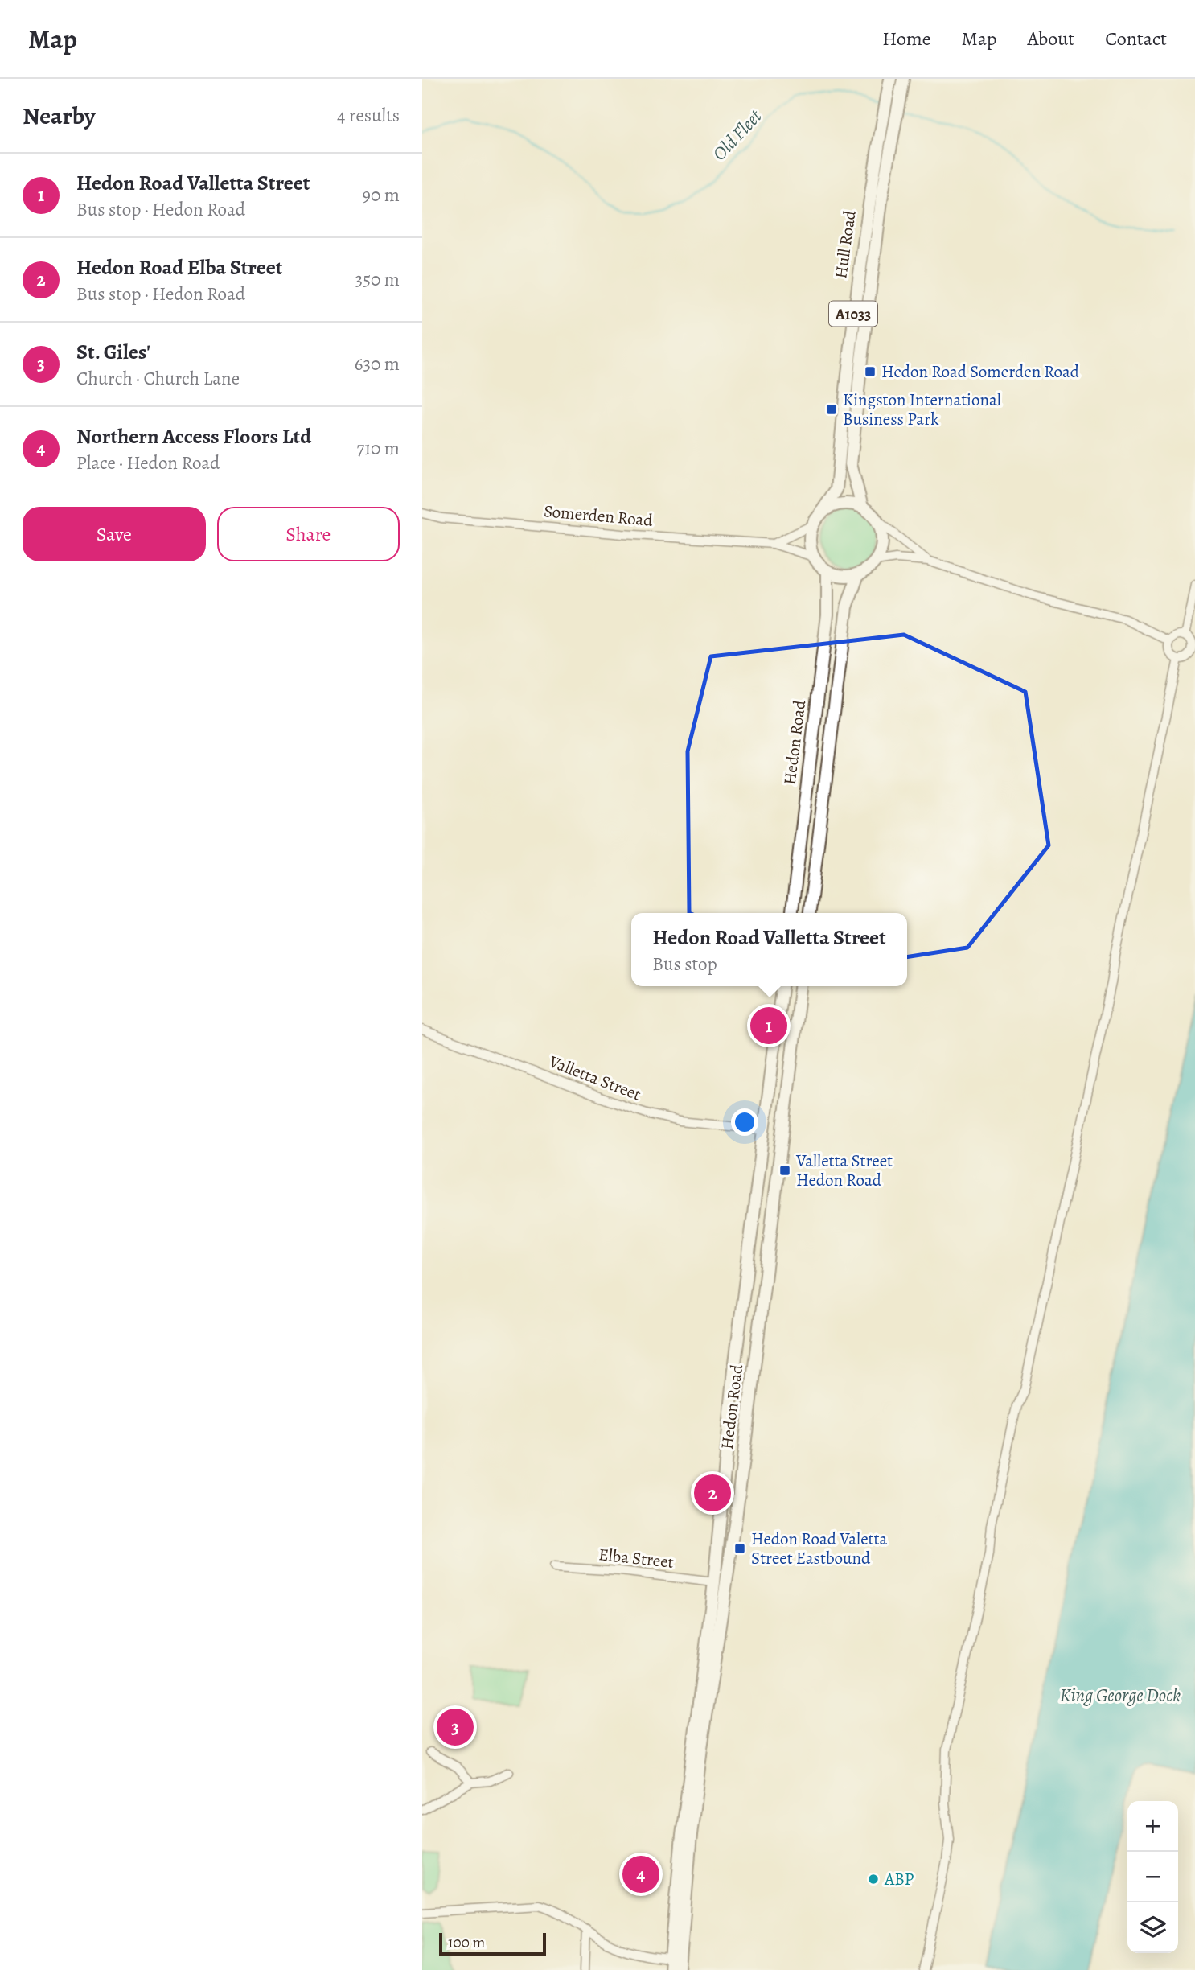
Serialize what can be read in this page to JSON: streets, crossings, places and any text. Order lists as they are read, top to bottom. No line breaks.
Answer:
{"streets":{"highway":["Hull Road","A1033","Hedon Road"],"street":["Somerden Road","Valletta Street","Elba Street"]},"crossings":[["Hull Road","A1033"],["Hull Road","Somerden Road"],["Hull Road","Hedon Road"],["A1033","Somerden Road"],["A1033","Hedon Road"],["Somerden Road","Hedon Road"],["Hedon Road","Valletta Street"],["Hedon Road","Elba Street"]],"water":["Old Fleet","King George Dock"],"places":{"transit":["Hedon Road Somerden Road","Kingston International Business Park","Valletta Street Hedon Road","Hedon Road Valetta Street Eastbound"],"other":["ABP"]},"scale_bar":"100 m","page":{"header":"Map","nav":["Home","Map","About","Contact"],"heading":["Nearby","4 results"],"list":[{"mark":"1","name":"Hedon Road Valletta Street","note":"Bus stop · Hedon Road","value":"90 m"},{"mark":"2","name":"Hedon Road Elba Street","note":"Bus stop · Hedon Road","value":"350 m"},{"mark":"3","name":"St. Giles'","note":"Church · Church Lane","value":"630 m"},{"mark":"4","name":"Northern Access Floors Ltd","note":"Place · Hedon Road","value":"710 m"}],"buttons":["Save","Share"],"popup":["Hedon Road Valletta Street","Bus stop"],"pins":["1","2","3","4"],"map_buttons":["+","−"],"scale":"100 m"}}
